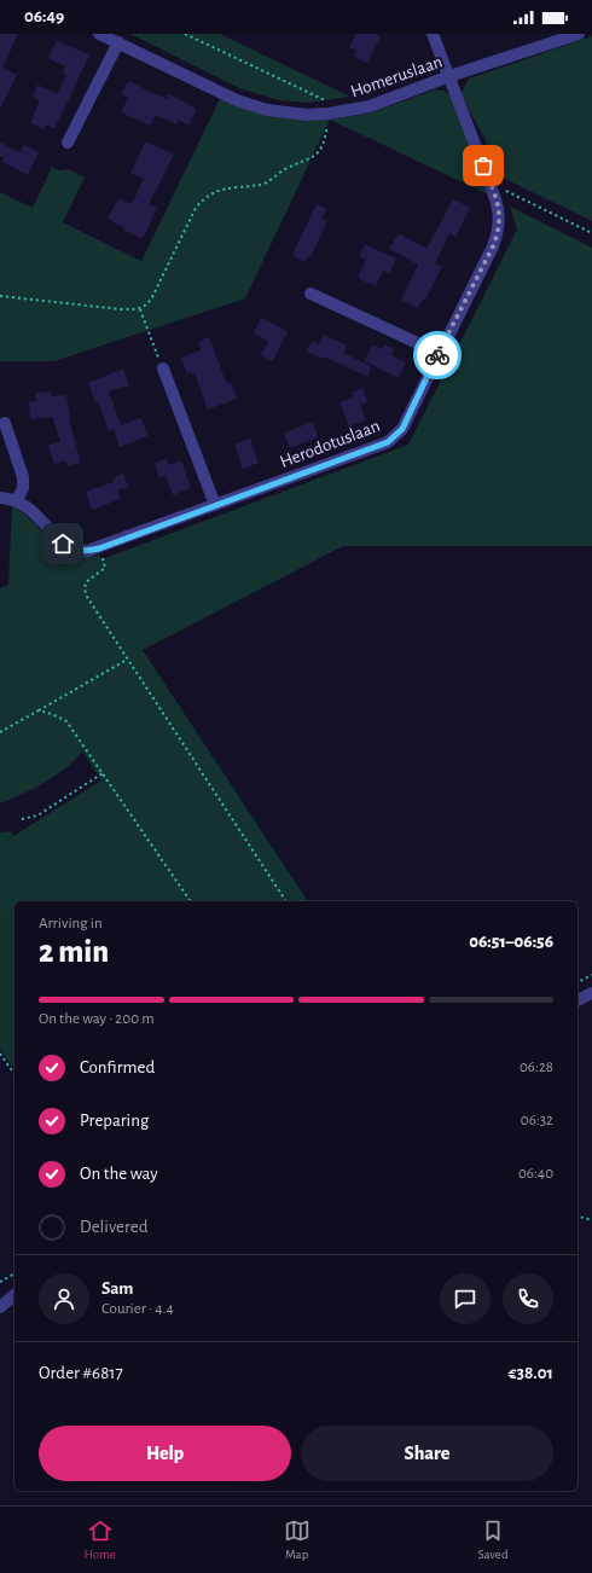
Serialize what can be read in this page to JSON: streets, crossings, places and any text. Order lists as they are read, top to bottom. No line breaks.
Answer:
{"streets":{"street":["Homeruslaan","Herodotuslaan"]},"crossings":[["Homeruslaan","Herodotuslaan"]],"page":{"status":"06:49","heading":["2 min","Arriving in","06:51–06:56"],"panel":["Sam","Courier · 4.4","Order #6817","€38.01"],"bar":"On the way · 200 m","list":[["Confirmed","06:28"],["Preparing","06:32"],["On the way","06:40"],"Delivered"],"buttons":["Help","Share"],"tabs":["Home","Map","Saved"]}}
